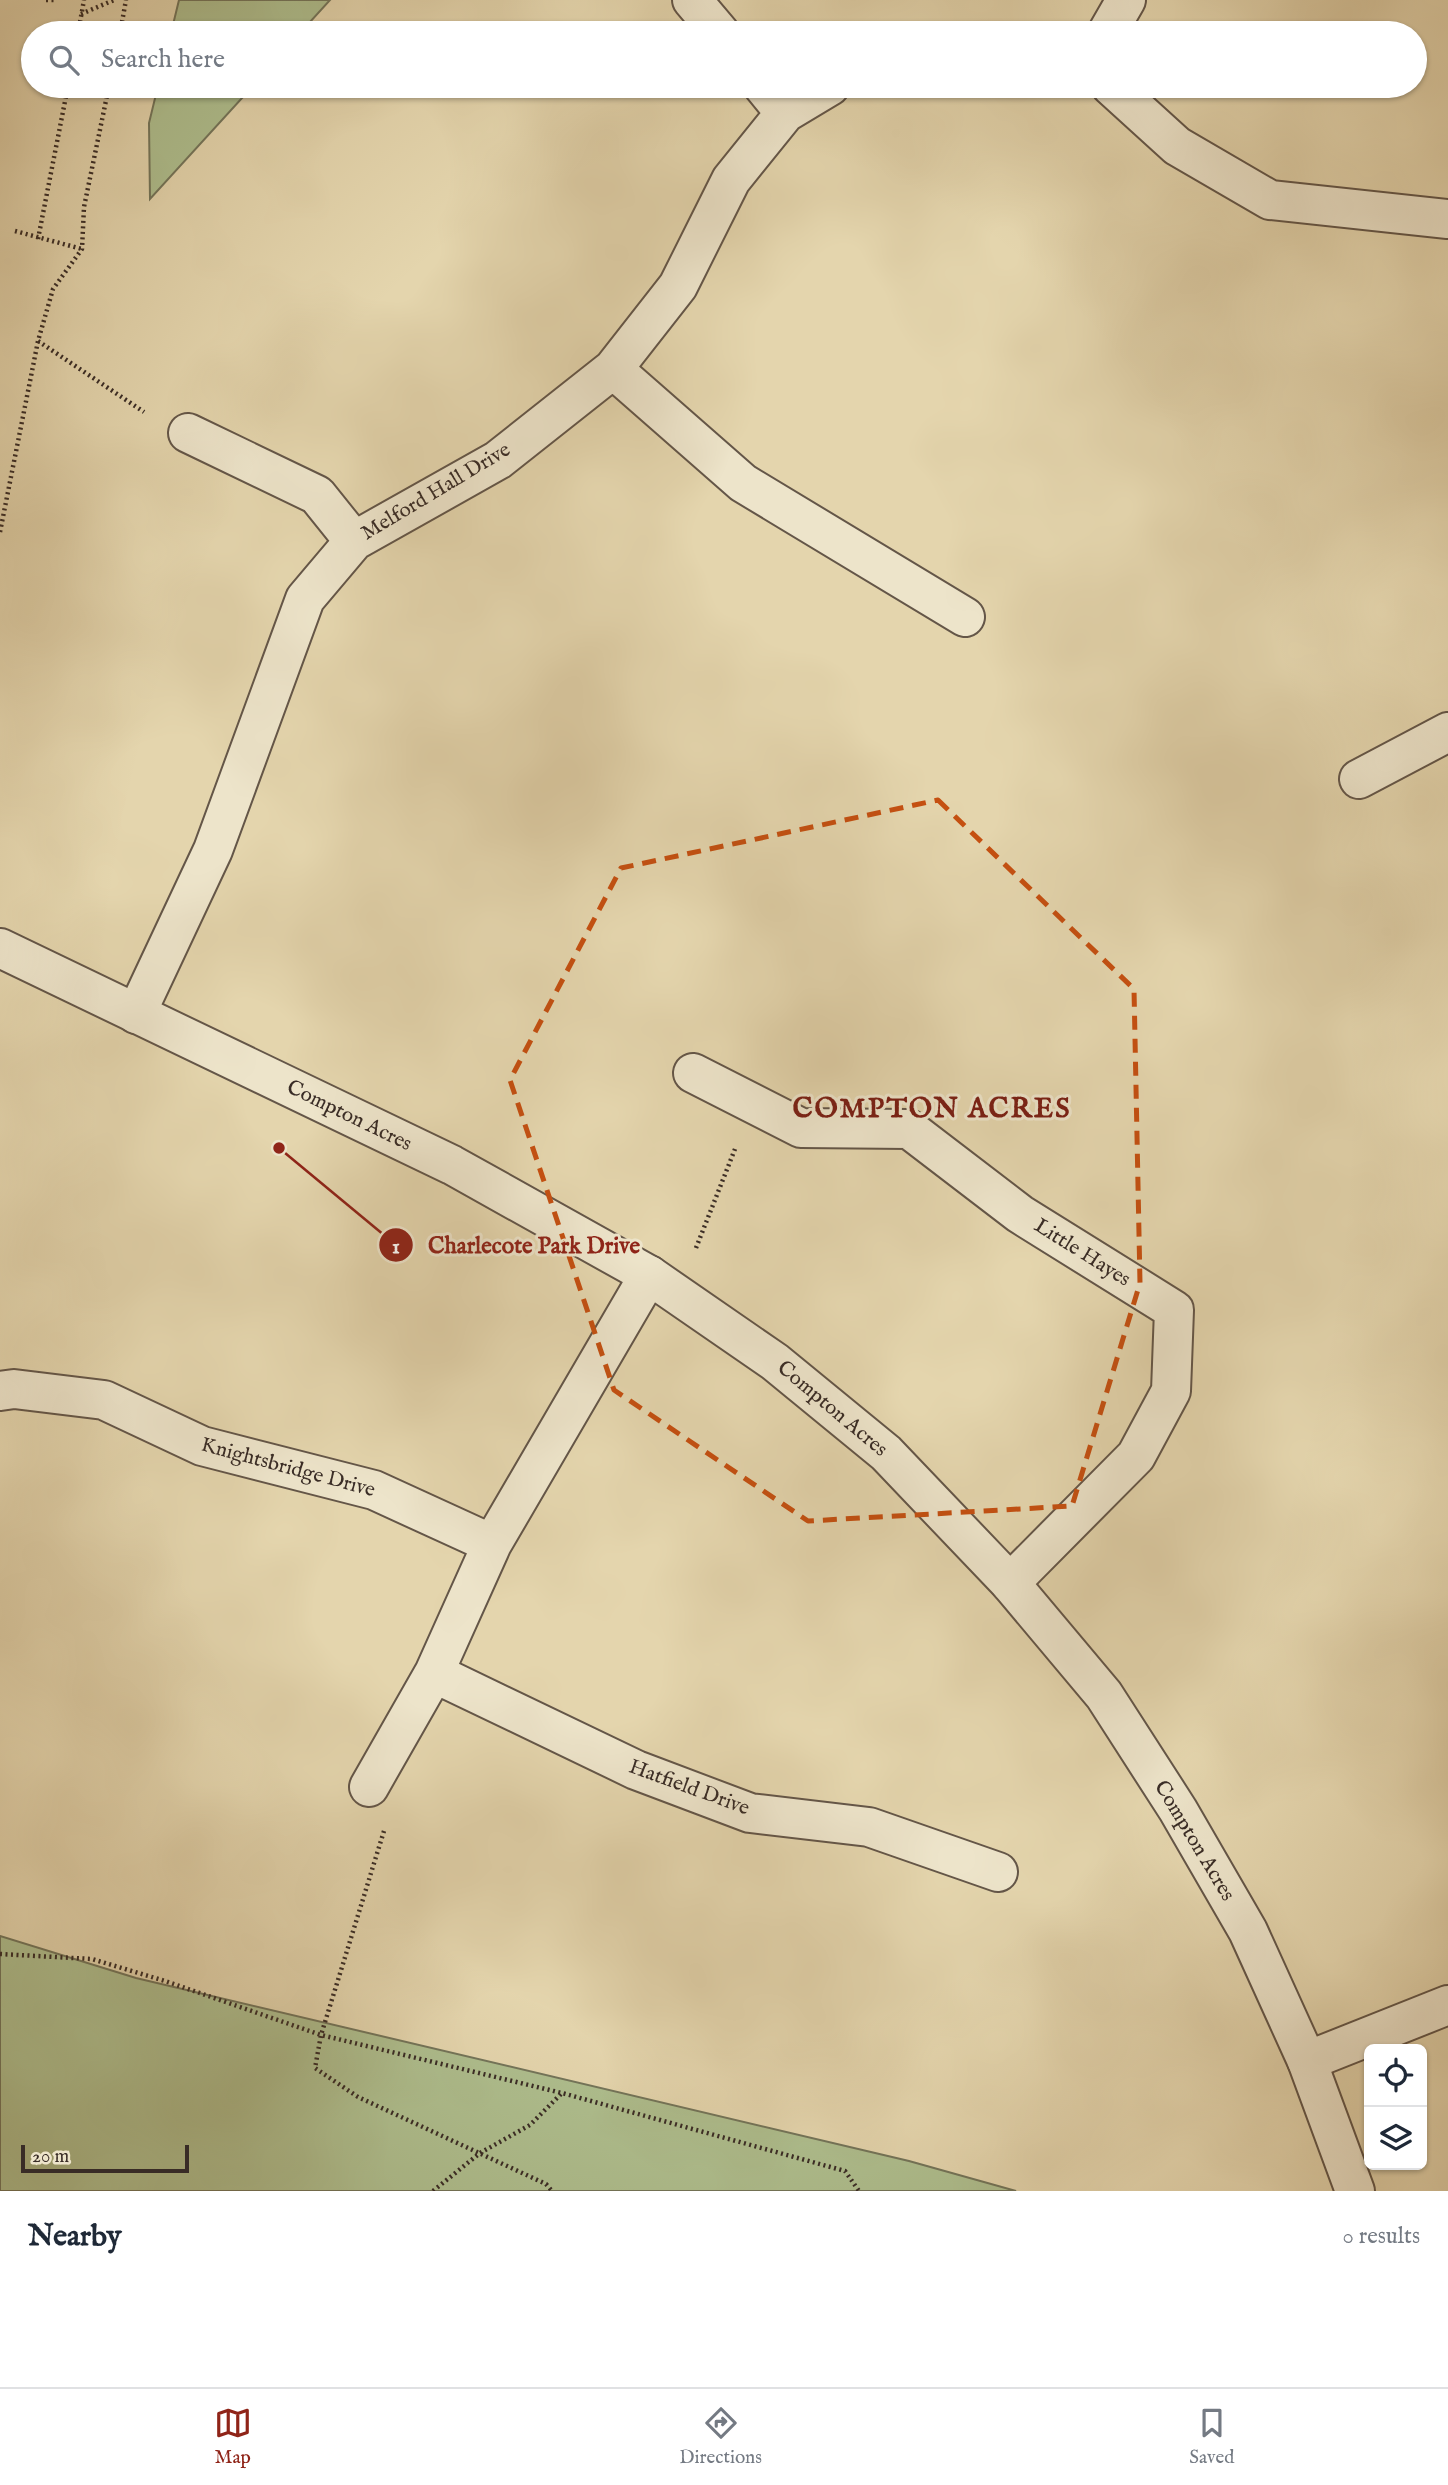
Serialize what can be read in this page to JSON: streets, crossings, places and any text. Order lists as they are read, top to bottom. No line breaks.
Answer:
{"streets":{"street":["Melford Hall Drive","Compton Acres","Little Hayes","Knightsbridge Drive","Hatfield Drive"]},"crossings":[["Melford Hall Drive","Compton Acres"],["Compton Acres","Little Hayes"]],"districts":["COMPTON ACRES"],"places":["Charlecote Park Drive"],"scale_bar":"20 m","page":{"search":"Search here","scale":"20 m","heading":["Nearby","0 results"],"nav":["Map","Directions","Saved"]}}
